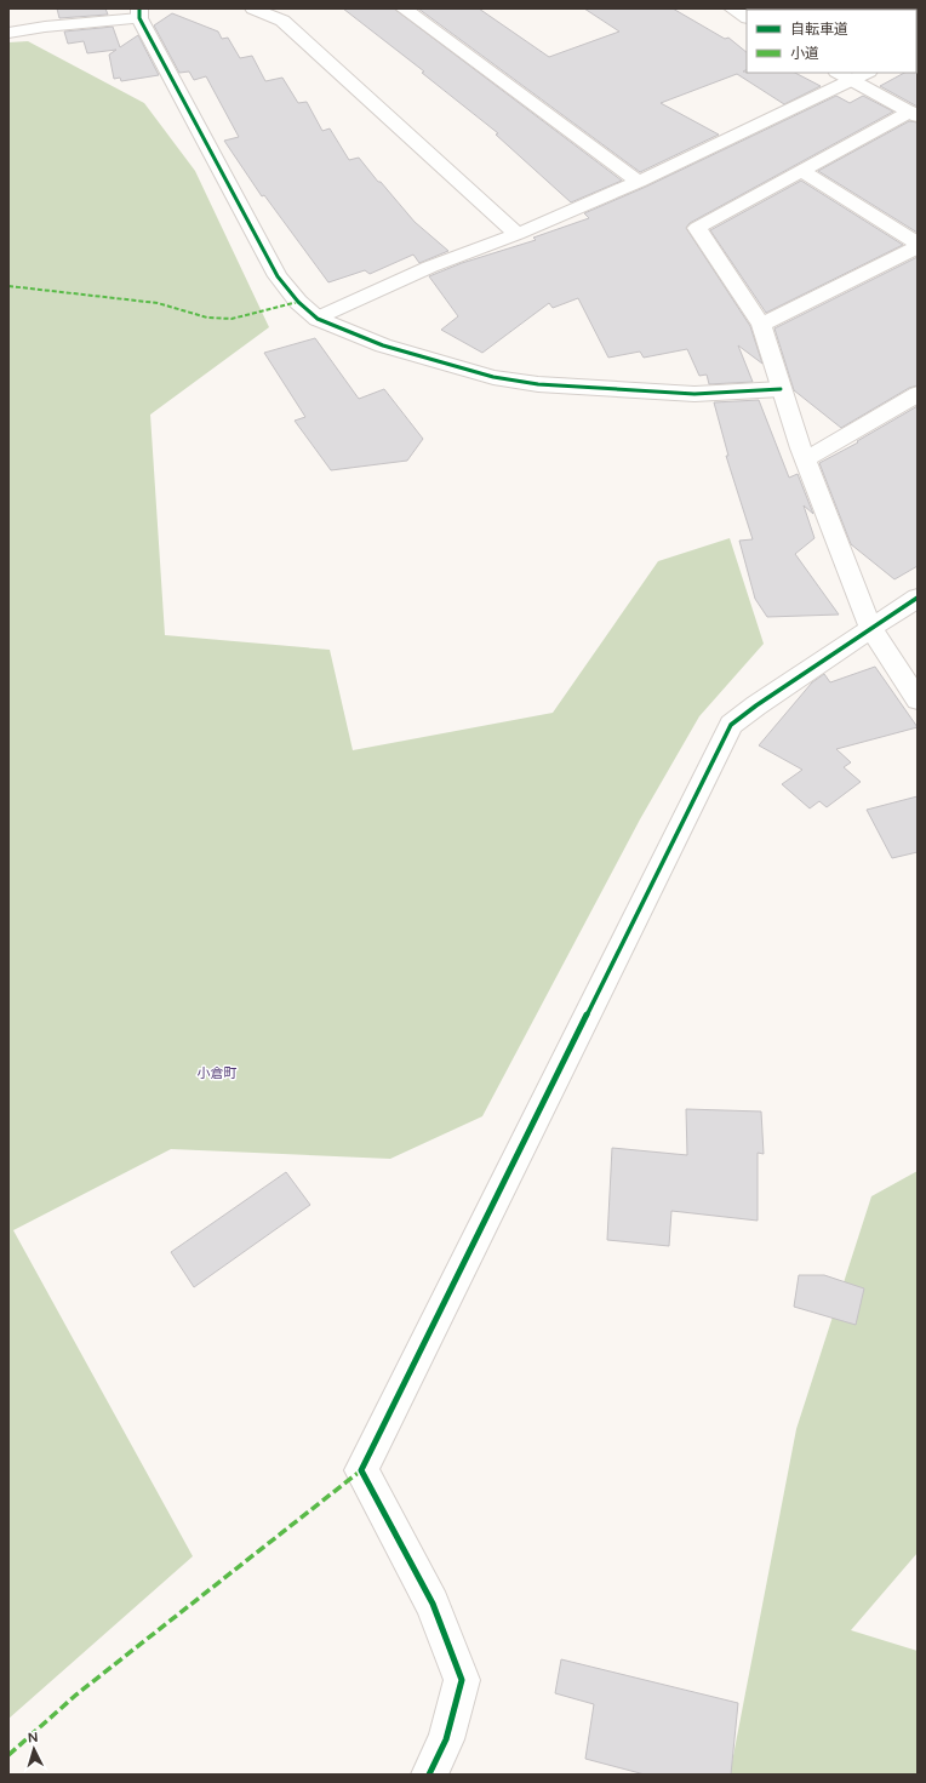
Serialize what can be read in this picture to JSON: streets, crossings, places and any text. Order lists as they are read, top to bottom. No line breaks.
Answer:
{"districts":["小倉町"],"legend":["自転車道","小道"],"north":"top"}
